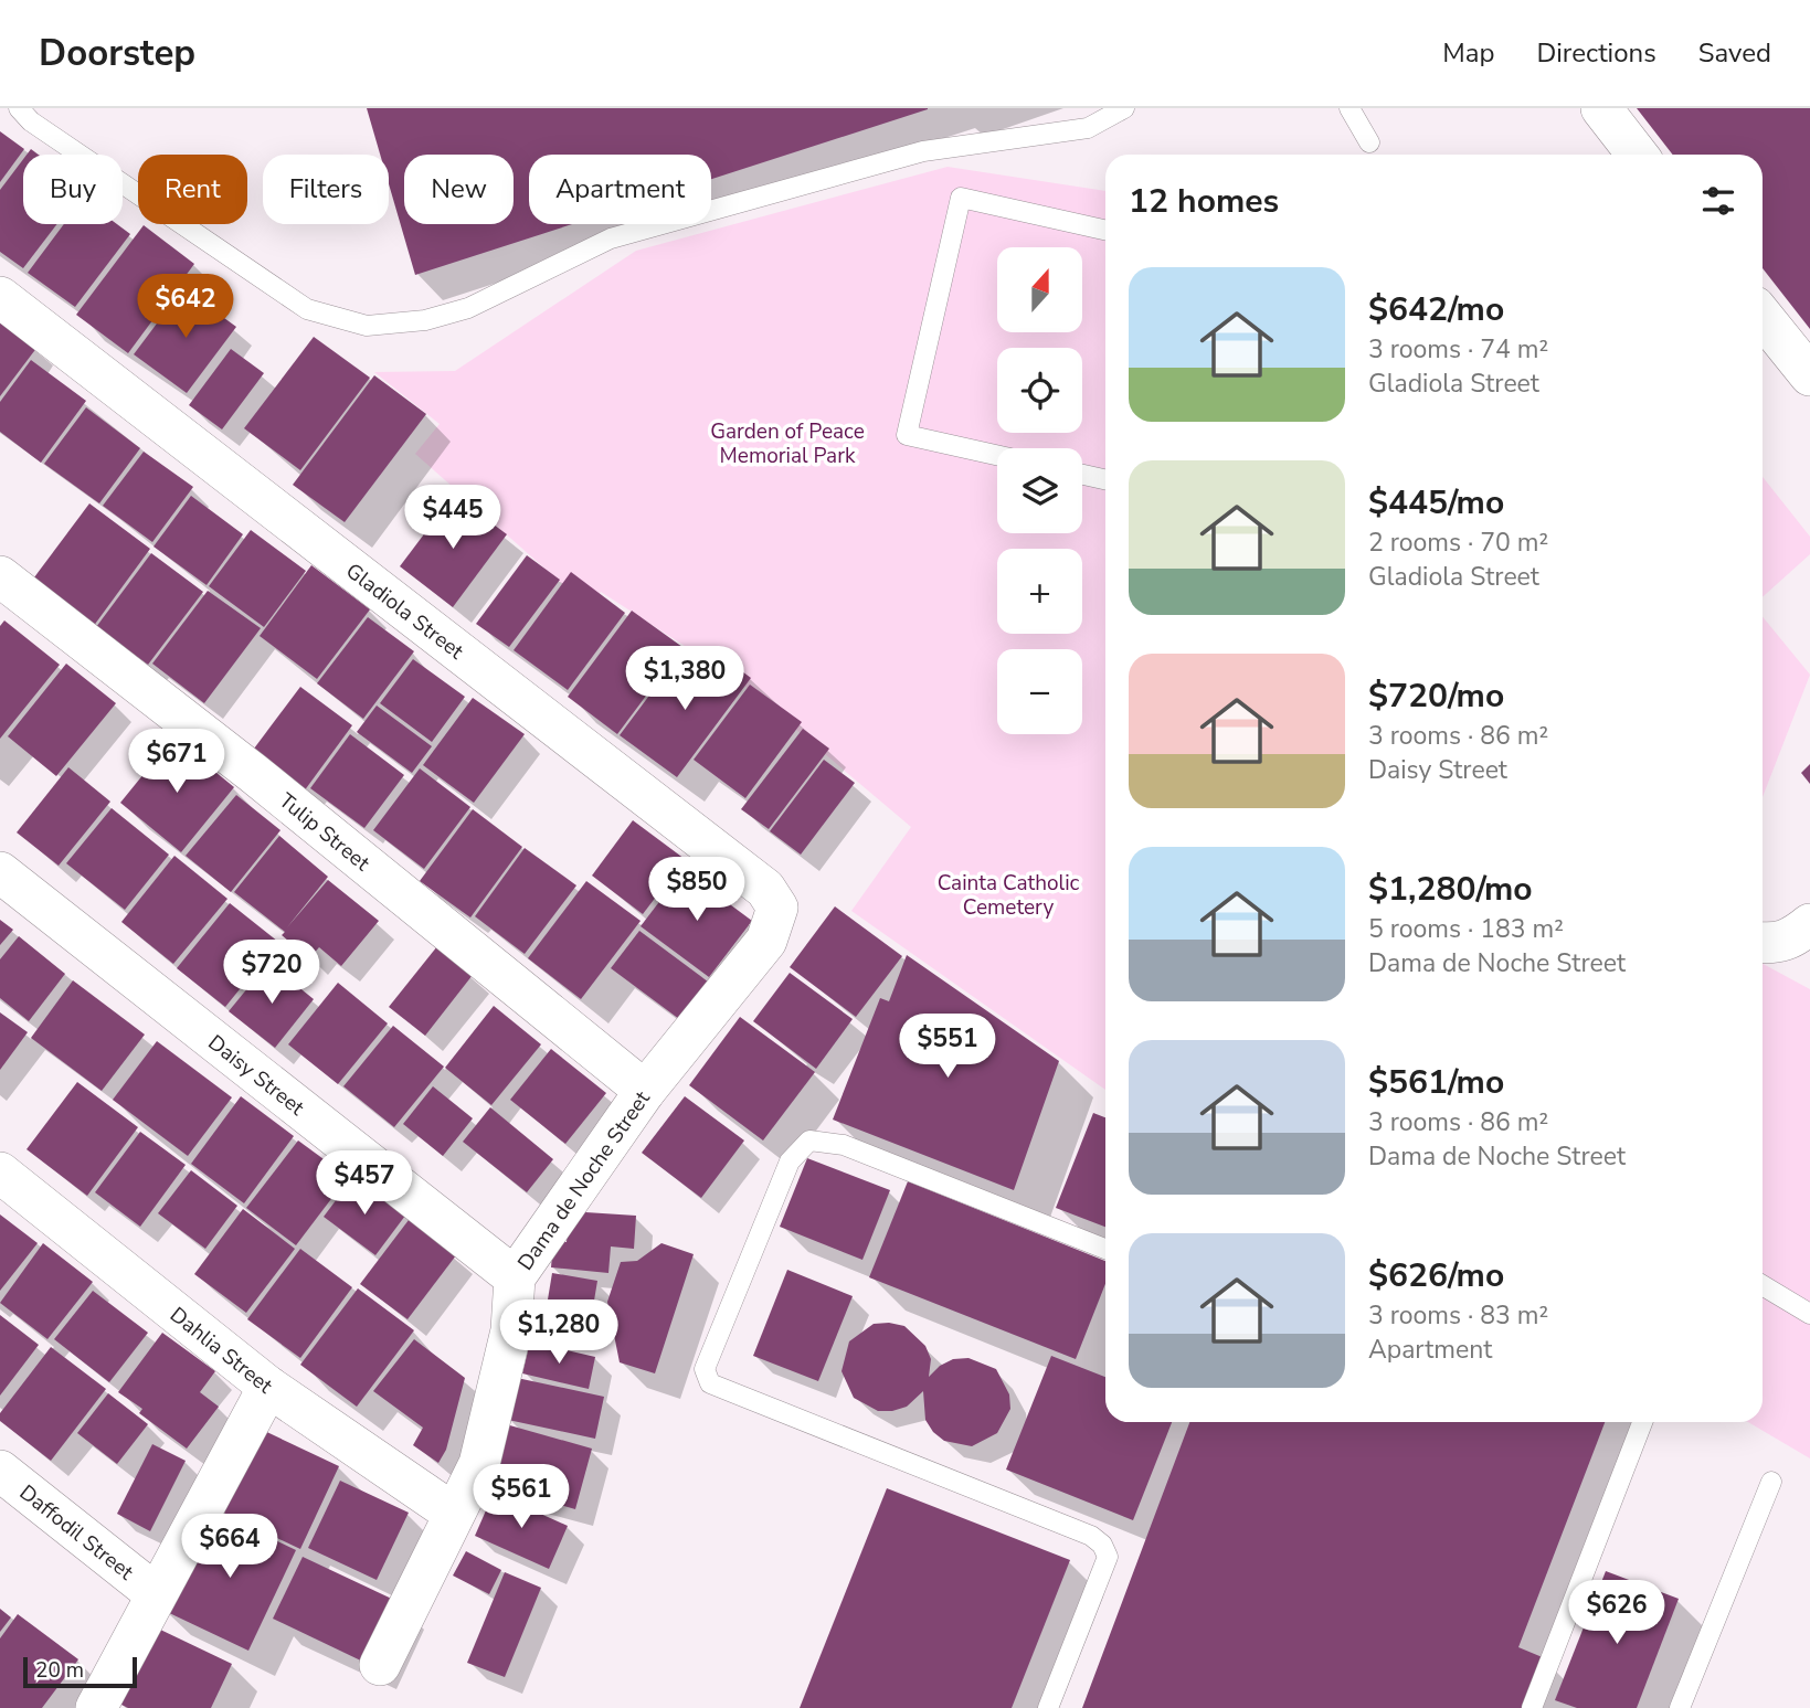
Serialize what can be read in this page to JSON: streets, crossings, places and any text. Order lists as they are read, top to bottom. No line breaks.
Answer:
{"streets":{"street":["Gladiola Street","Tulip Street","Daisy Street","Dama de Noche Street","Dahlia Street","Daffodil Street"]},"crossings":[["Gladiola Street","Dama de Noche Street"],["Tulip Street","Dama de Noche Street"],["Daisy Street","Dama de Noche Street"],["Dama de Noche Street","Dahlia Street"]],"parks":["Garden of Peace Memorial Park","Cainta Catholic Cemetery"],"scale_bar":"20 m","north":"top","page":{"header":"Doorstep","nav":["Map","Directions","Saved"],"chip":["Buy","Rent","Filters","New","Apartment"],"heading":"12 homes","map_buttons":["+","−"],"list":[{"name":"$642/mo","note":"3 rooms · 74 m² · Gladiola Street"},{"name":"$445/mo","note":"2 rooms · 70 m² · Gladiola Street"},{"name":"$720/mo","note":"3 rooms · 86 m² · Daisy Street"},{"name":"$1,280/mo","note":"5 rooms · 183 m² · Dama de Noche Street"},{"name":"$561/mo","note":"3 rooms · 86 m² · Dama de Noche Street"},{"name":"$626/mo","note":"3 rooms · 83 m² · Apartment"}],"price":["$642","$445","$1,380","$671","$850","$720","$551","$457","$1,280","$561","$664","$626"],"scale":"20 m"}}
